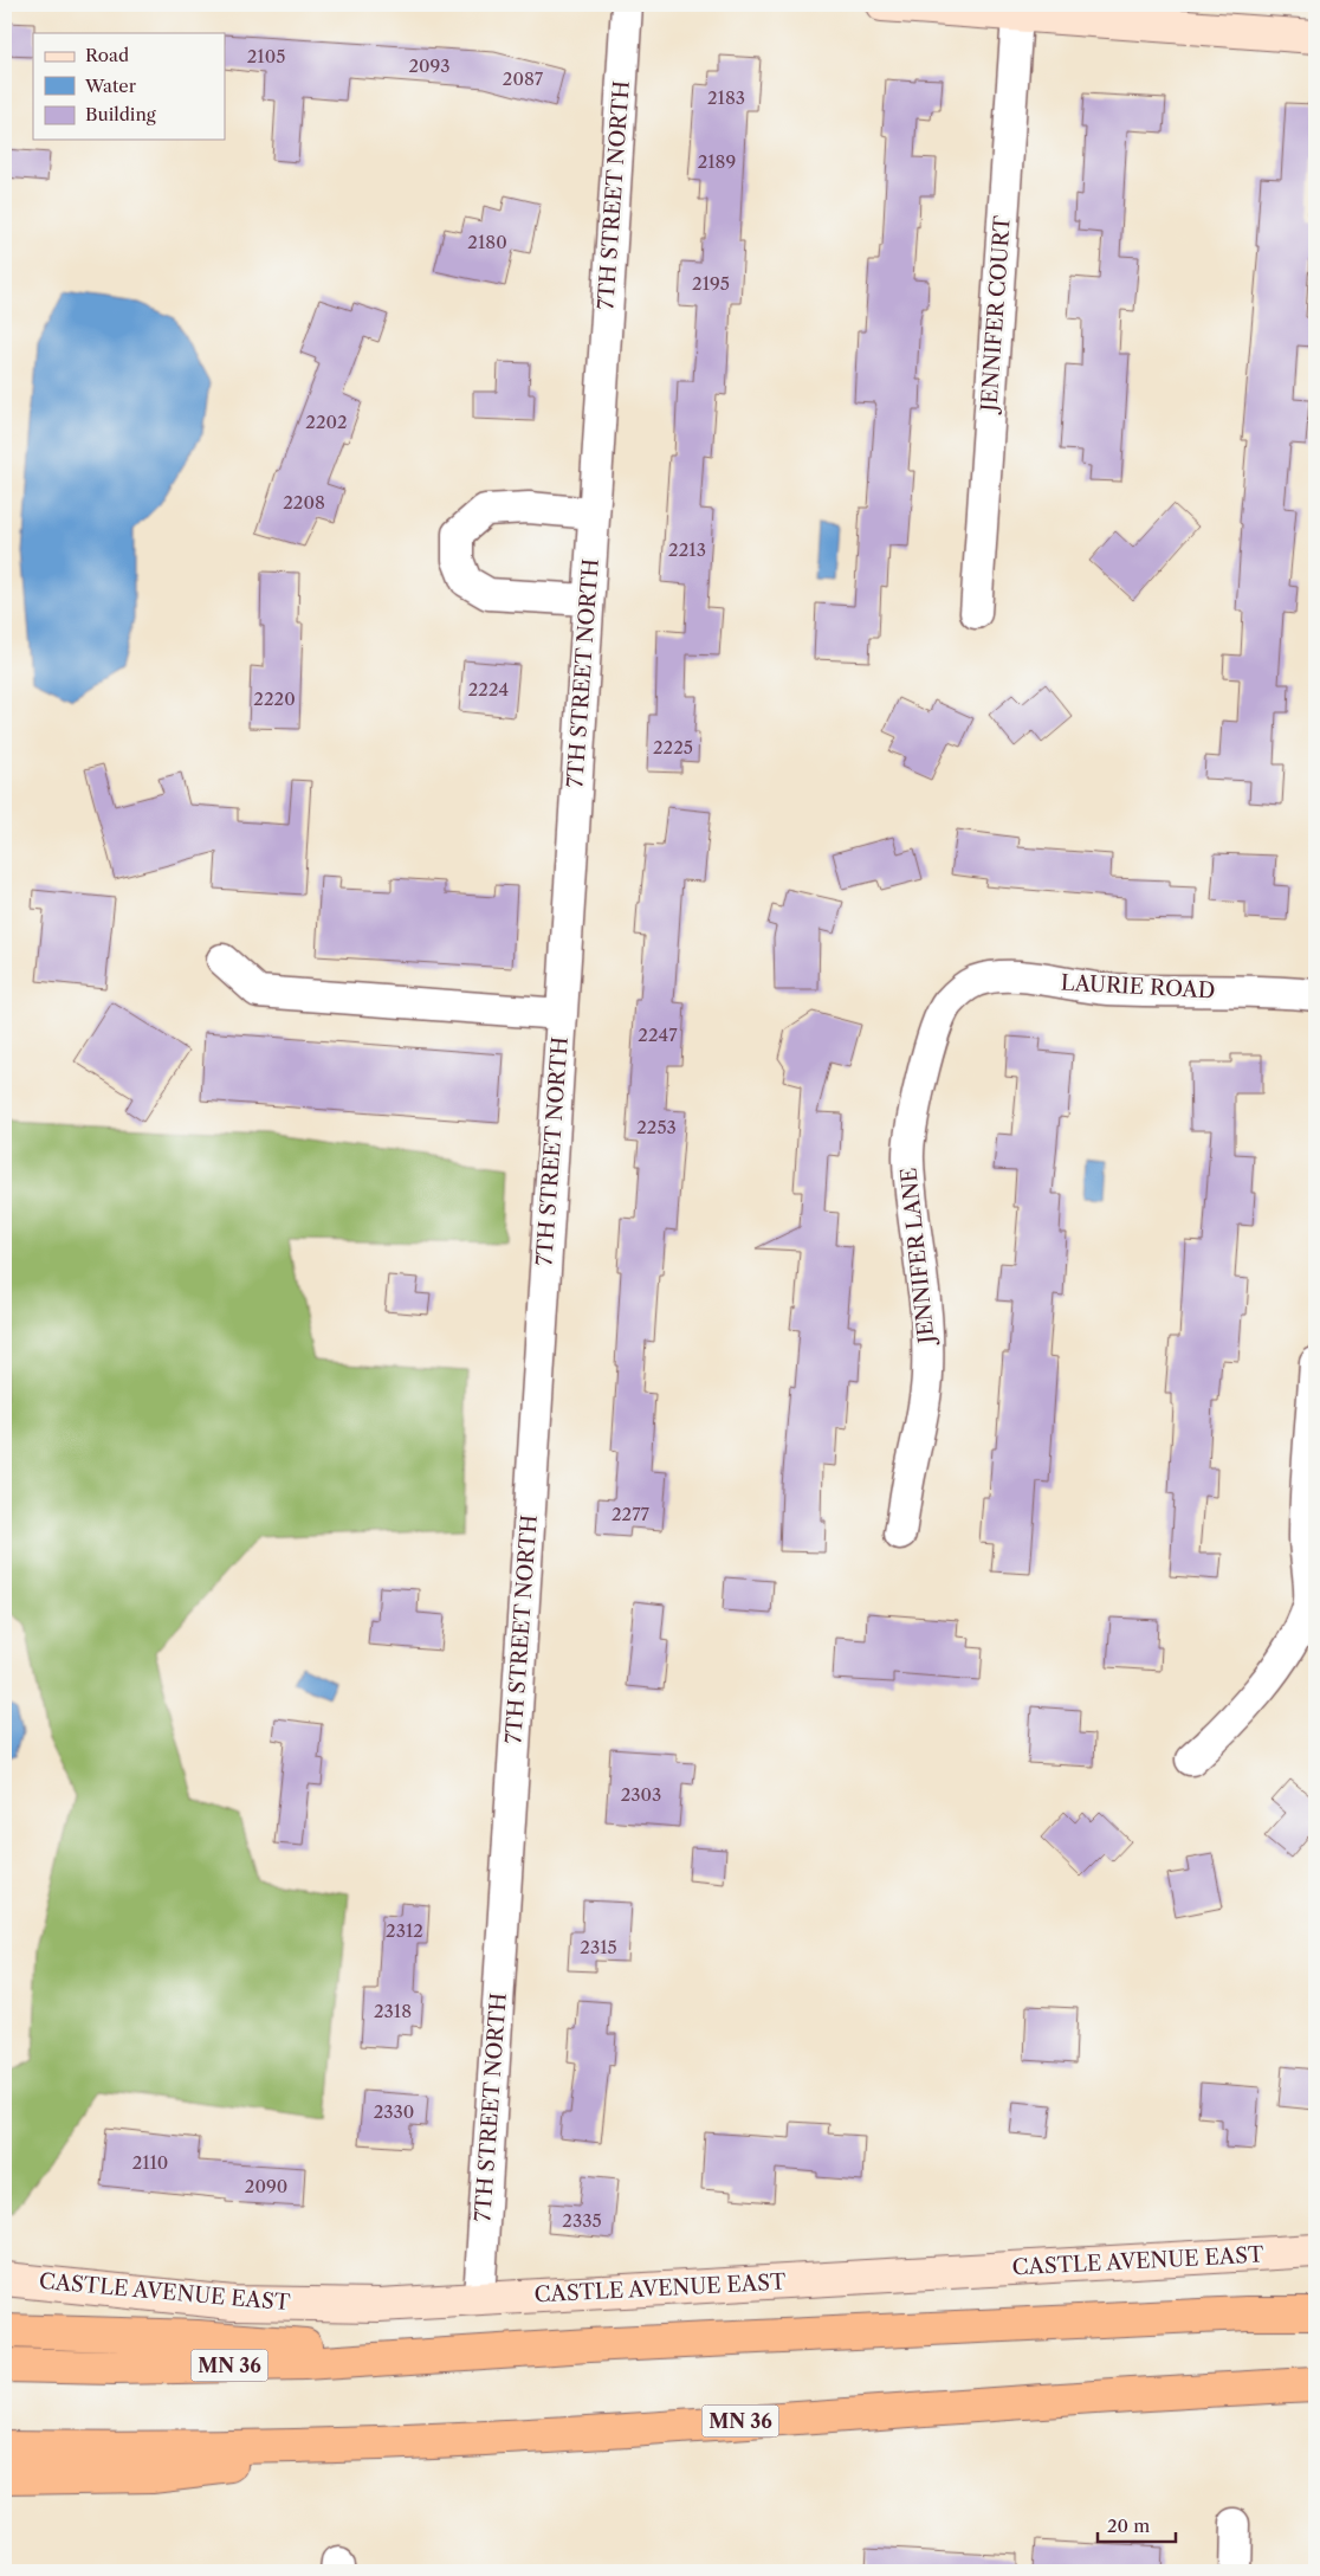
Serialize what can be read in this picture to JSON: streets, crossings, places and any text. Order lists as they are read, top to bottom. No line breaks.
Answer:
{"streets":{"highway":["MN 36"],"street":["7TH STREET NORTH","JENNIFER COURT","LAURIE ROAD","JENNIFER LANE","CASTLE AVENUE EAST"]},"crossings":[["7TH STREET NORTH","CASTLE AVENUE EAST"],["LAURIE ROAD","JENNIFER LANE"]],"house_numbers":["2105","2093","2087","2183","2189","2180","2195","2202","2208","2213","2224","2220","2225","2247","2253","2277","2303","2312","2315","2318","2330","2110","2090","2335"],"legend":["Road","Water","Building"],"scale_bar":"20 m"}
